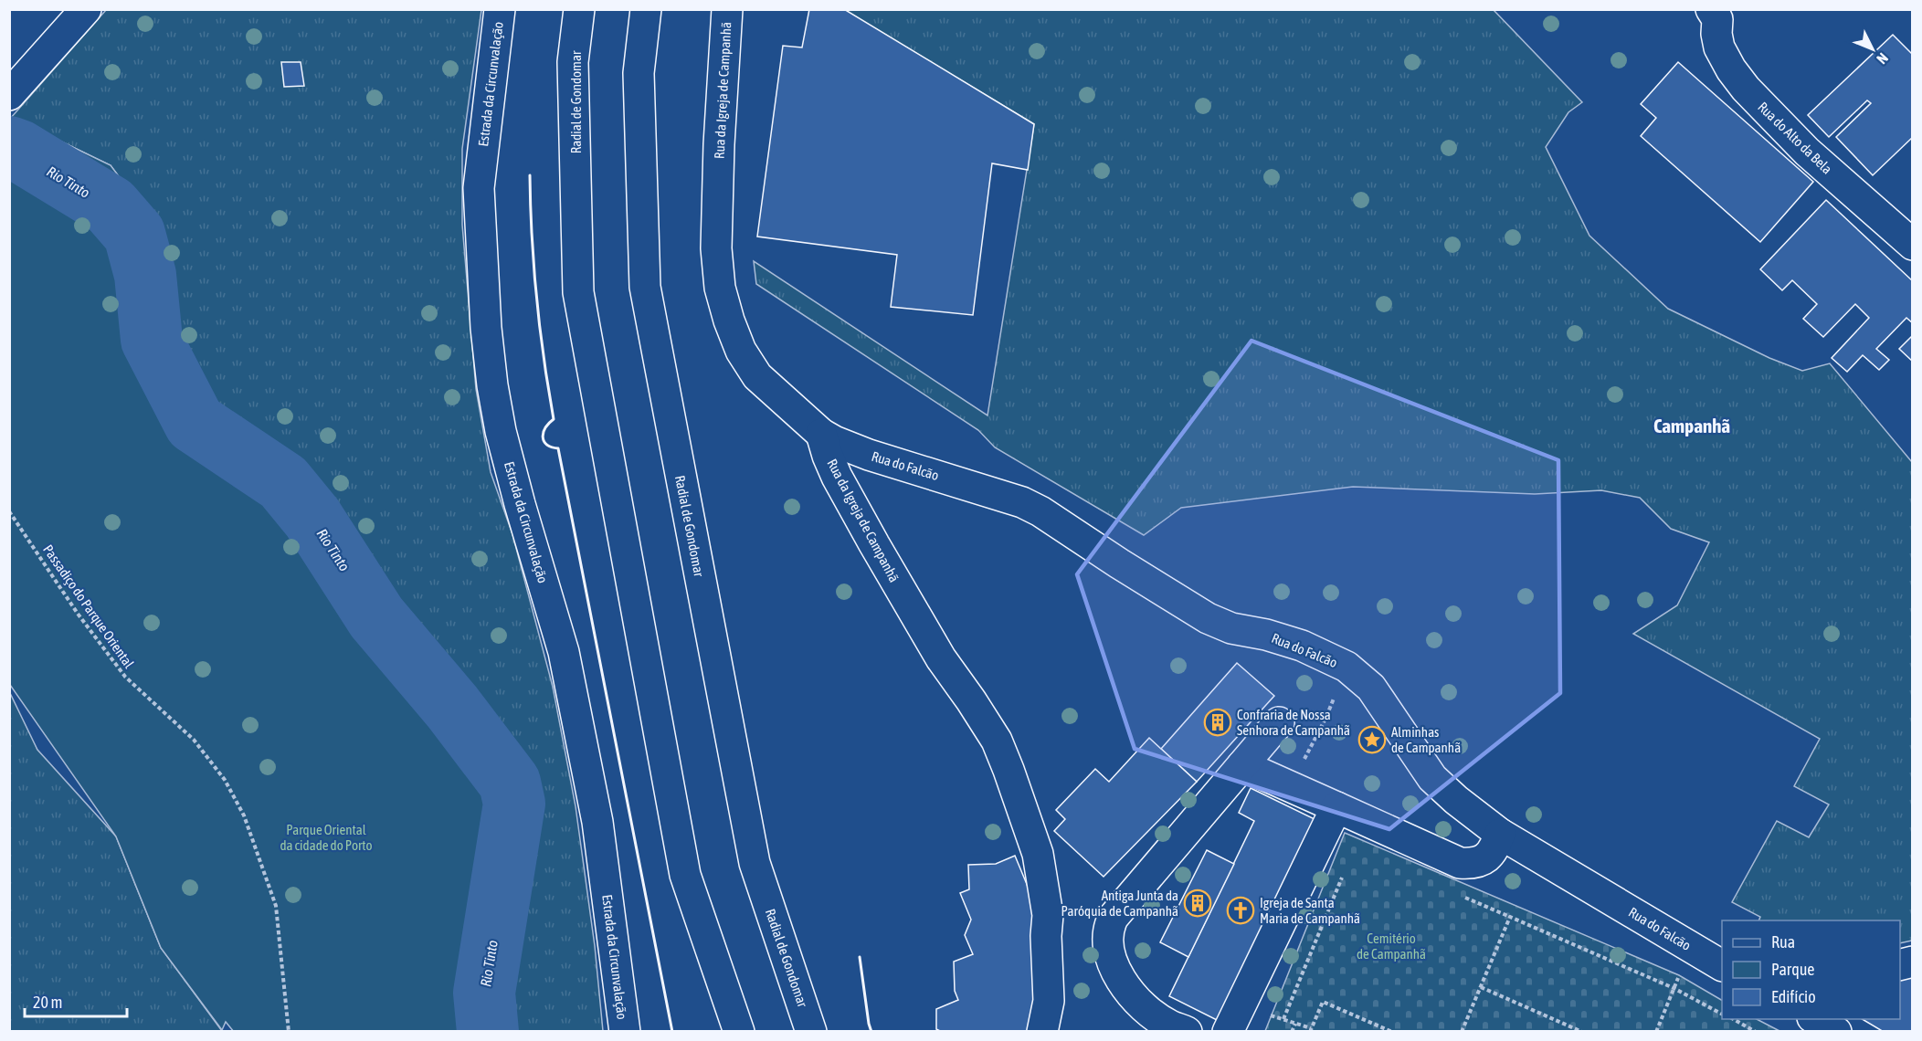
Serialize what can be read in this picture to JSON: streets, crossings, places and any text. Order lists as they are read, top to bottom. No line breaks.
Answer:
{"streets":{"main road":["Estrada da Circunvalação","Rua da Igreja de Campanhã","Radial de Gondomar","Rua do Alto da Bela","Rua do Falcão"],"path":["Passadiço do Parque Oriental"]},"crossings":[["Rua da Igreja de Campanhã","Rua do Falcão"]],"districts":["Campanhã"],"water":["Rio Tinto"],"parks":["Parque Oriental da cidade do Porto","Cemitério de Campanhã"],"places":{"building":["Confraria de Nossa Senhora de Campanhã","Antiga Junta da Paróquia de Campanhã"],"place":["Alminhas de Campanhã"],"church":["Igreja de Santa Maria de Campanhã"]},"legend":["Rua","Parque","Edifício"],"scale_bar":"20 m","north":"bottom right"}
